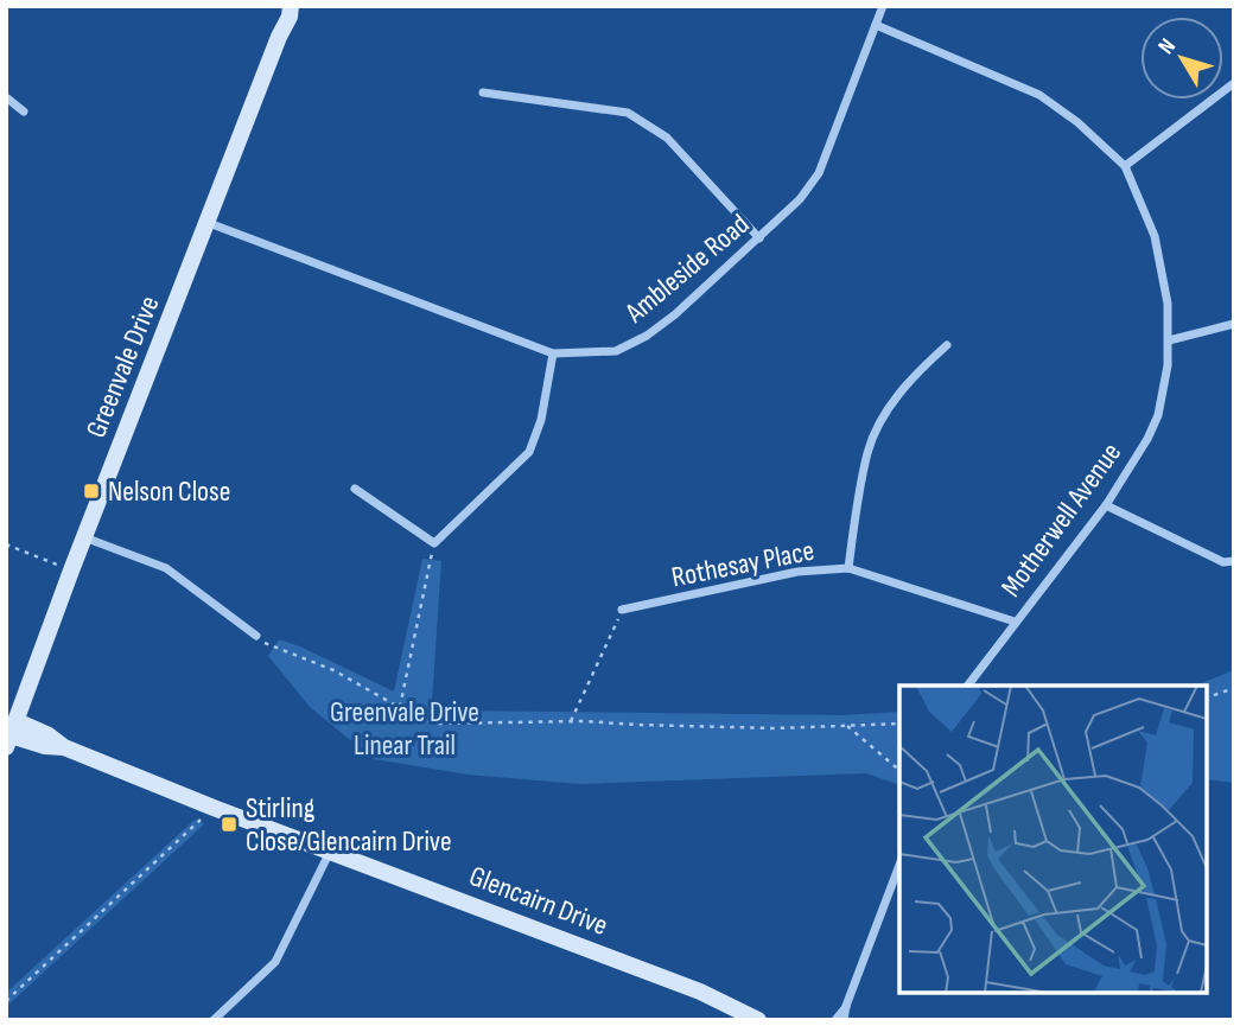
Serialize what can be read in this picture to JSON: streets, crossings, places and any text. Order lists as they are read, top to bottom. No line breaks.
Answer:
{"streets":{"street":["Ambleside Road","Greenvale Drive","Motherwell Avenue","Rothesay Place","Glencairn Drive"]},"crossings":[["Ambleside Road","Greenvale Drive"],["Ambleside Road","Motherwell Avenue"],["Greenvale Drive","Glencairn Drive"],["Motherwell Avenue","Rothesay Place"]],"parks":["Greenvale Drive Linear Trail"],"places":{"transit":["Nelson Close","Stirling Close/Glencairn Drive"]},"north":"top left"}
